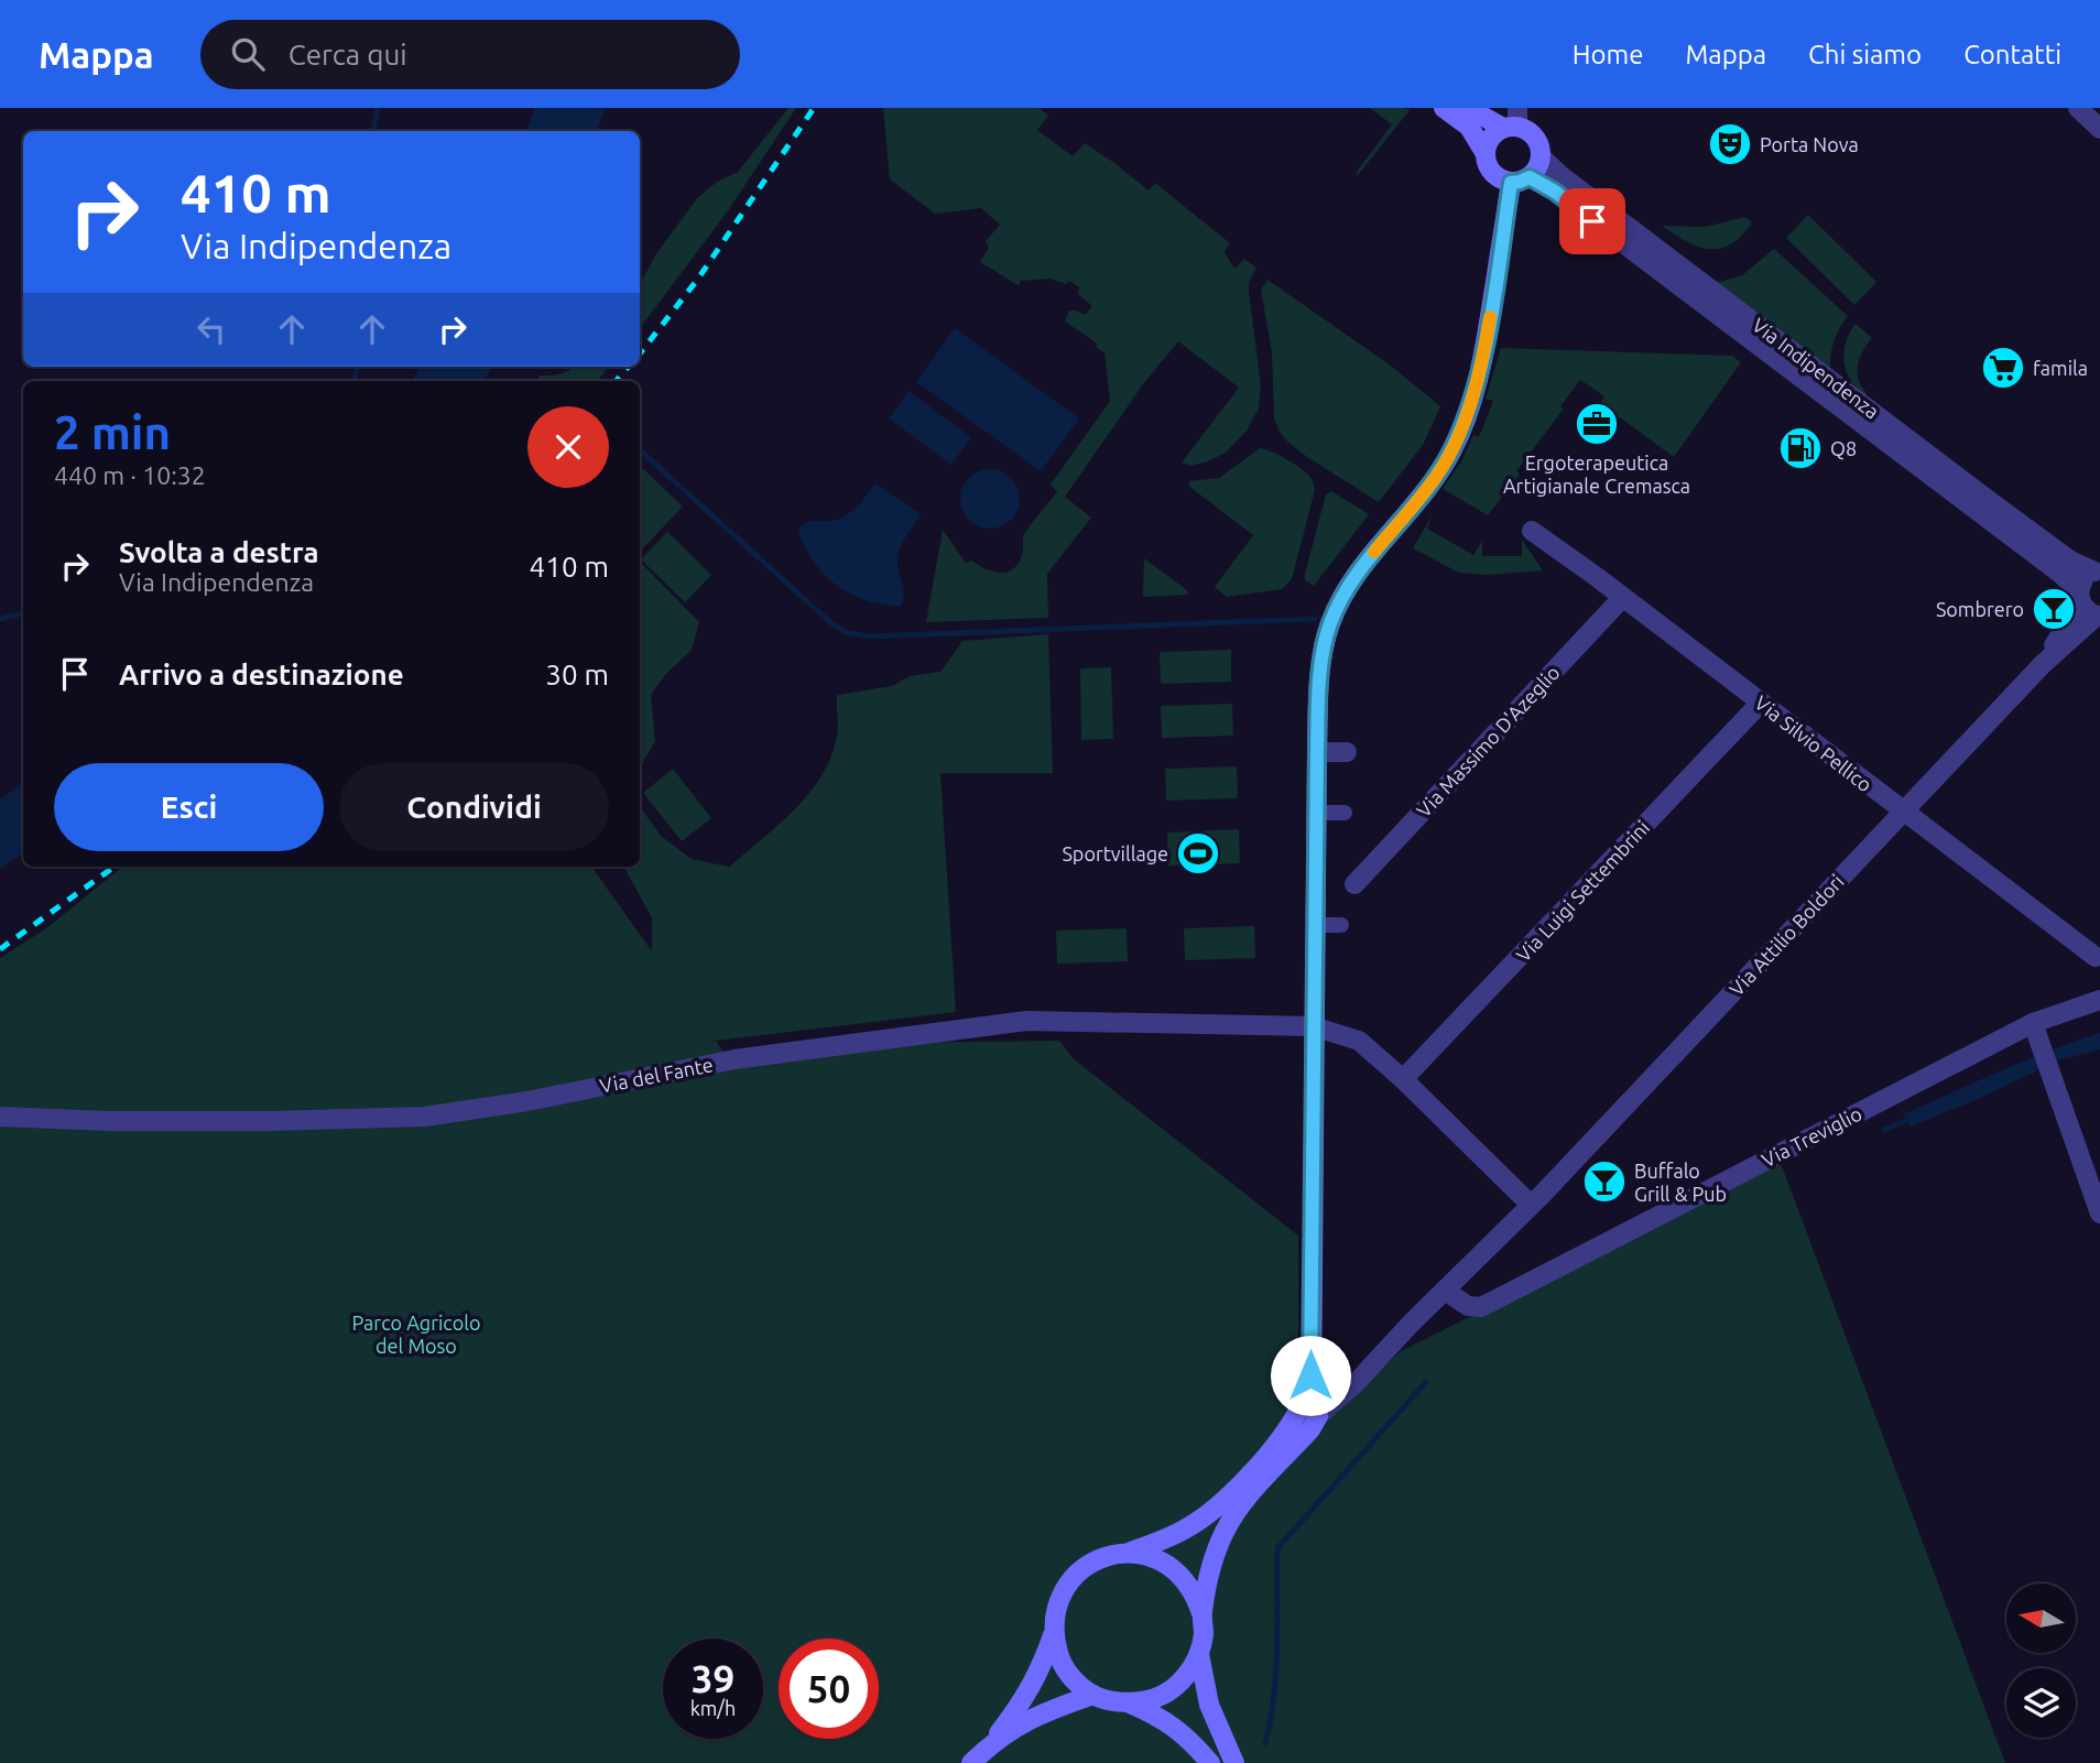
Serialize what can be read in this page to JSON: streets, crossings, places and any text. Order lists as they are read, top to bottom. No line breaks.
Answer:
{"streets":{"main road":["Via Attilio Boldori"],"street":["Via Indipendenza","Via Massimo D'Azeglio","Via Silvio Pellico","Via Luigi Settembrini","Via del Fante","Via Treviglio"]},"crossings":[["Via Indipendenza","Via Attilio Boldori"],["Via Massimo D'Azeglio","Via Silvio Pellico"],["Via Silvio Pellico","Via Luigi Settembrini"],["Via Silvio Pellico","Via Attilio Boldori"],["Via Attilio Boldori","Via Treviglio"]],"parks":["Parco Agricolo del Moso"],"places":{"theatre":["Porta Nova"],"supermarket":["famila"],"office":["Ergoterapeutica Artigianale Cremasca"],"fuel station":["Q8"],"bar":["Sombrero","Buffalo Grill & Pub"],"sports":["Sportvillage"]},"north":"left","page":{"header":"Mappa","search":"Cerca qui","nav":["Home","Mappa","Chi siamo","Contatti"],"turn":["410 m","Via Indipendenza"],"heading":["2 min","440 m · 10:32"],"list":[{"name":"Svolta a destra","note":"Via Indipendenza","value":"410 m"},{"name":"Arrivo a destinazione","value":"30 m"}],"buttons":["Esci","Condividi"],"speed":"39 km/h","limit":"50"}}
